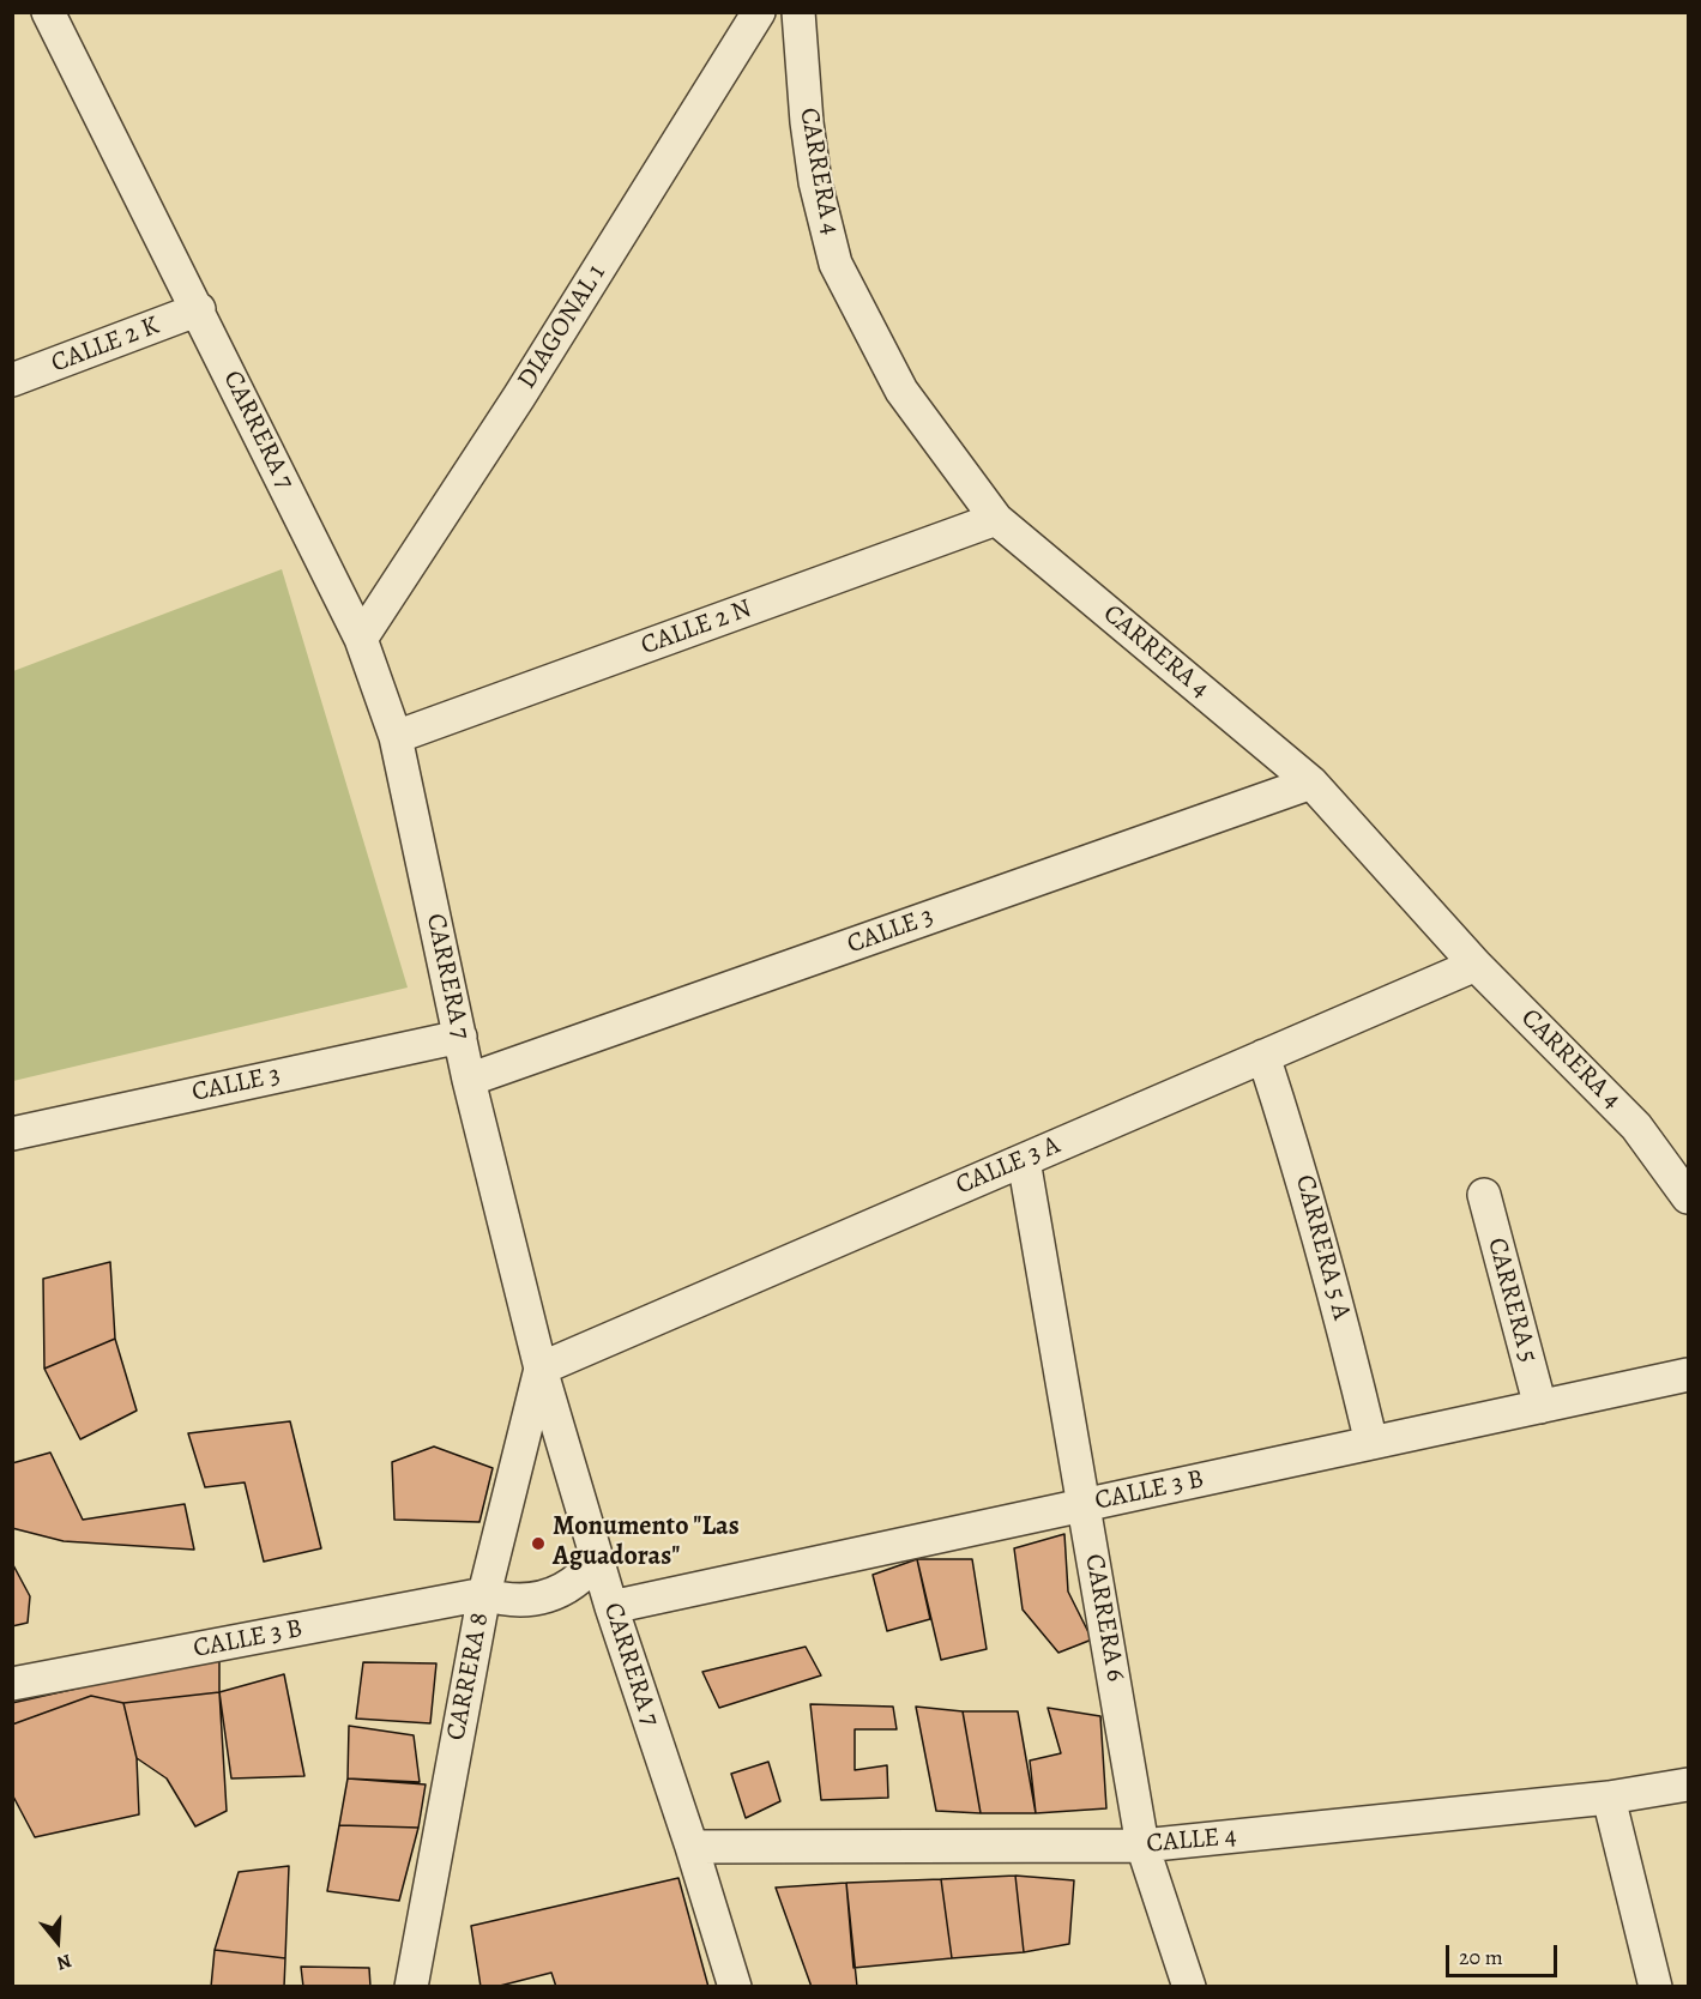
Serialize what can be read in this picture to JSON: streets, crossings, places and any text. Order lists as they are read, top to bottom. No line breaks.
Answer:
{"streets":{"street":["CARRERA 4","DIAGONAL 1","CALLE 2 K","CARRERA 7","CALLE 2 N","CALLE 3","CALLE 3 A","CARRERA 5 A","CARRERA 5","CALLE 3 B","CARRERA 6","CARRERA 8","CALLE 4"]},"crossings":[["CARRERA 4","CALLE 2 N"],["CARRERA 4","CALLE 3"],["CARRERA 4","CALLE 3 A"],["DIAGONAL 1","CARRERA 7"],["CALLE 2 K","CARRERA 7"],["CARRERA 7","CALLE 2 N"],["CARRERA 7","CALLE 3"],["CARRERA 7","CALLE 3 A"],["CARRERA 7","CALLE 3 B"],["CARRERA 7","CARRERA 8"],["CARRERA 7","CALLE 4"],["CALLE 3 A","CARRERA 5 A"],["CALLE 3 A","CARRERA 6"],["CALLE 3 A","CARRERA 8"],["CARRERA 5 A","CALLE 3 B"],["CARRERA 5","CALLE 3 B"],["CALLE 3 B","CARRERA 6"],["CALLE 3 B","CARRERA 8"],["CARRERA 6","CALLE 4"]],"places":["Monumento \"Las Aguadoras\""],"scale_bar":"20 m","north":"bottom"}
